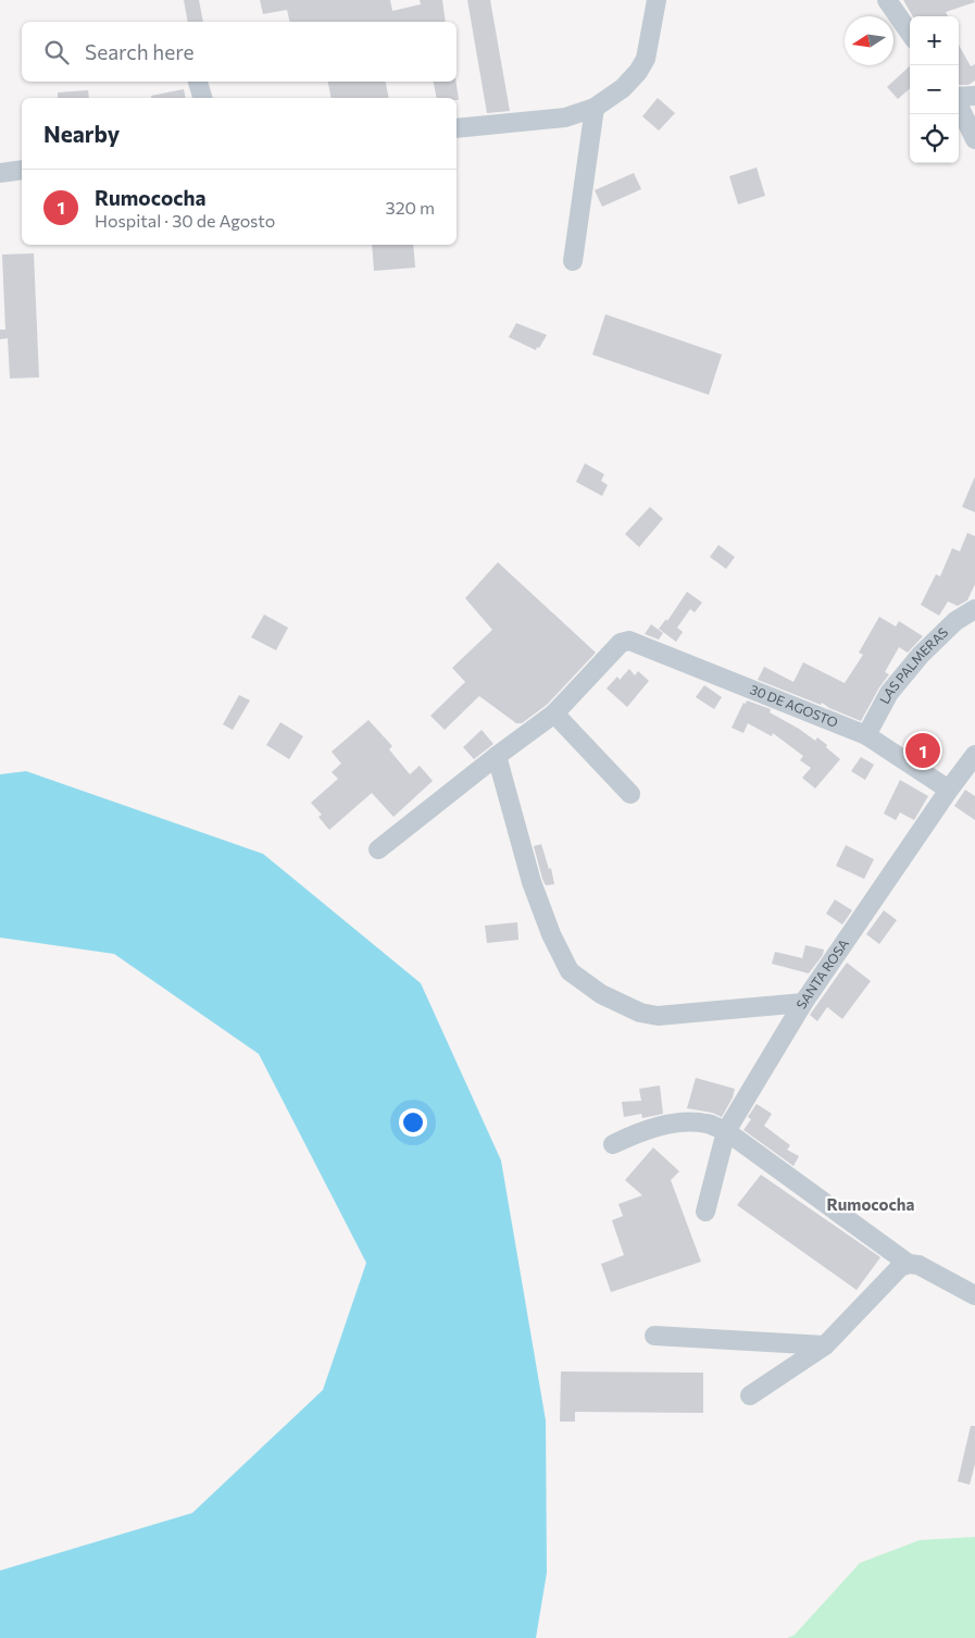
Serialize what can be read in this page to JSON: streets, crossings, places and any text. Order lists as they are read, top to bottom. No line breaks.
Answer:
{"streets":{"street":["LAS PALMERAS","30 DE AGOSTO","SANTA ROSA"]},"crossings":[["LAS PALMERAS","30 DE AGOSTO"],["30 DE AGOSTO","SANTA ROSA"]],"districts":["Rumococha"],"north":"left","page":{"map_buttons":["+","−"],"search":"Search here","heading":"Nearby","list":[{"mark":"1","name":"Rumococha","note":"Hospital · 30 de Agosto","value":"320 m"}],"pins":"1"}}
